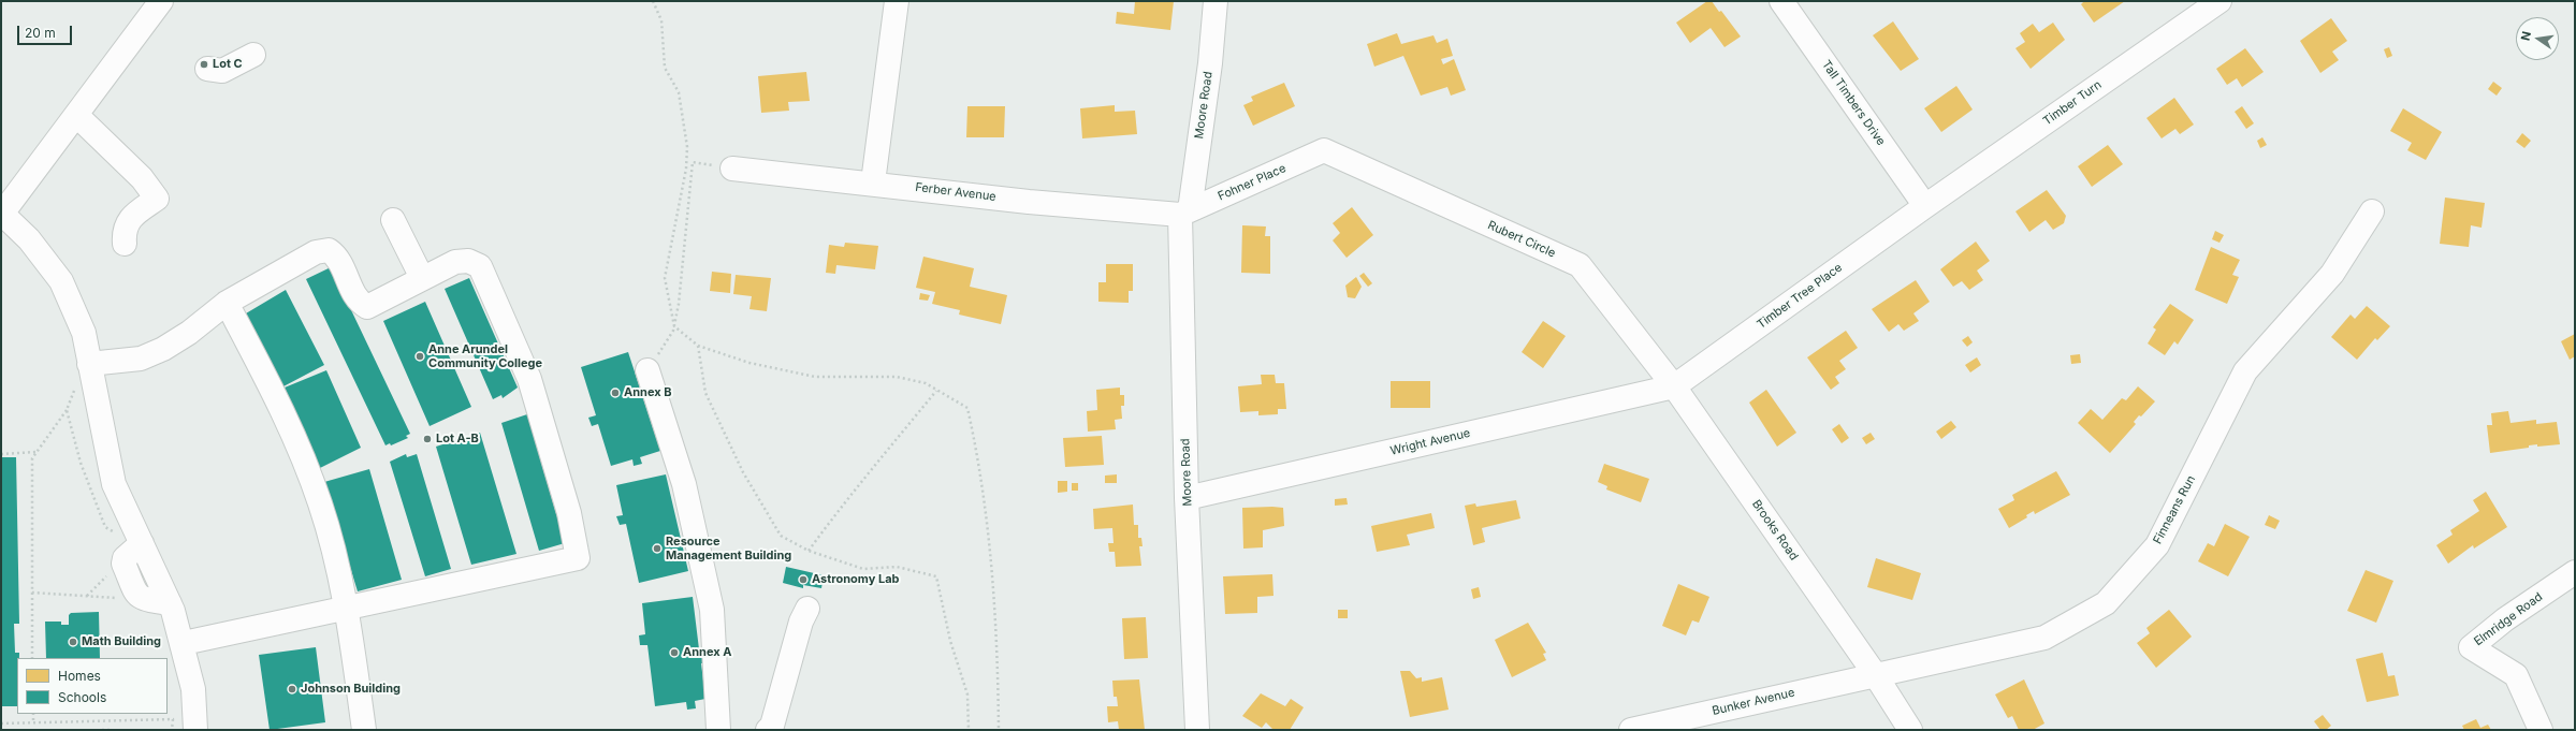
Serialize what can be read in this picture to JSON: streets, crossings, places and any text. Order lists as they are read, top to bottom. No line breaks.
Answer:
{"streets":{"street":["Tall Timbers Drive","Timber Turn","Moore Road","Fohner Place","Ferber Avenue","Rubert Circle","Timber Tree Place","Wright Avenue","Finneans Run","Brooks Road","Elmridge Road","Bunker Avenue"]},"crossings":[["Tall Timbers Drive","Timber Turn"],["Tall Timbers Drive","Timber Tree Place"],["Timber Turn","Timber Tree Place"],["Moore Road","Fohner Place"],["Moore Road","Ferber Avenue"],["Moore Road","Wright Avenue"],["Fohner Place","Ferber Avenue"],["Fohner Place","Rubert Circle"],["Rubert Circle","Timber Tree Place"],["Rubert Circle","Wright Avenue"],["Rubert Circle","Brooks Road"],["Timber Tree Place","Wright Avenue"],["Timber Tree Place","Brooks Road"],["Wright Avenue","Brooks Road"],["Finneans Run","Brooks Road"],["Finneans Run","Bunker Avenue"],["Brooks Road","Bunker Avenue"]],"places":["Lot C","Anne Arundel Community College","Annex B","Lot A-B","Resource Management Building","Astronomy Lab","Math Building","Annex A","Johnson Building"],"legend":["Homes","Schools"],"scale_bar":"20 m","north":"left"}
